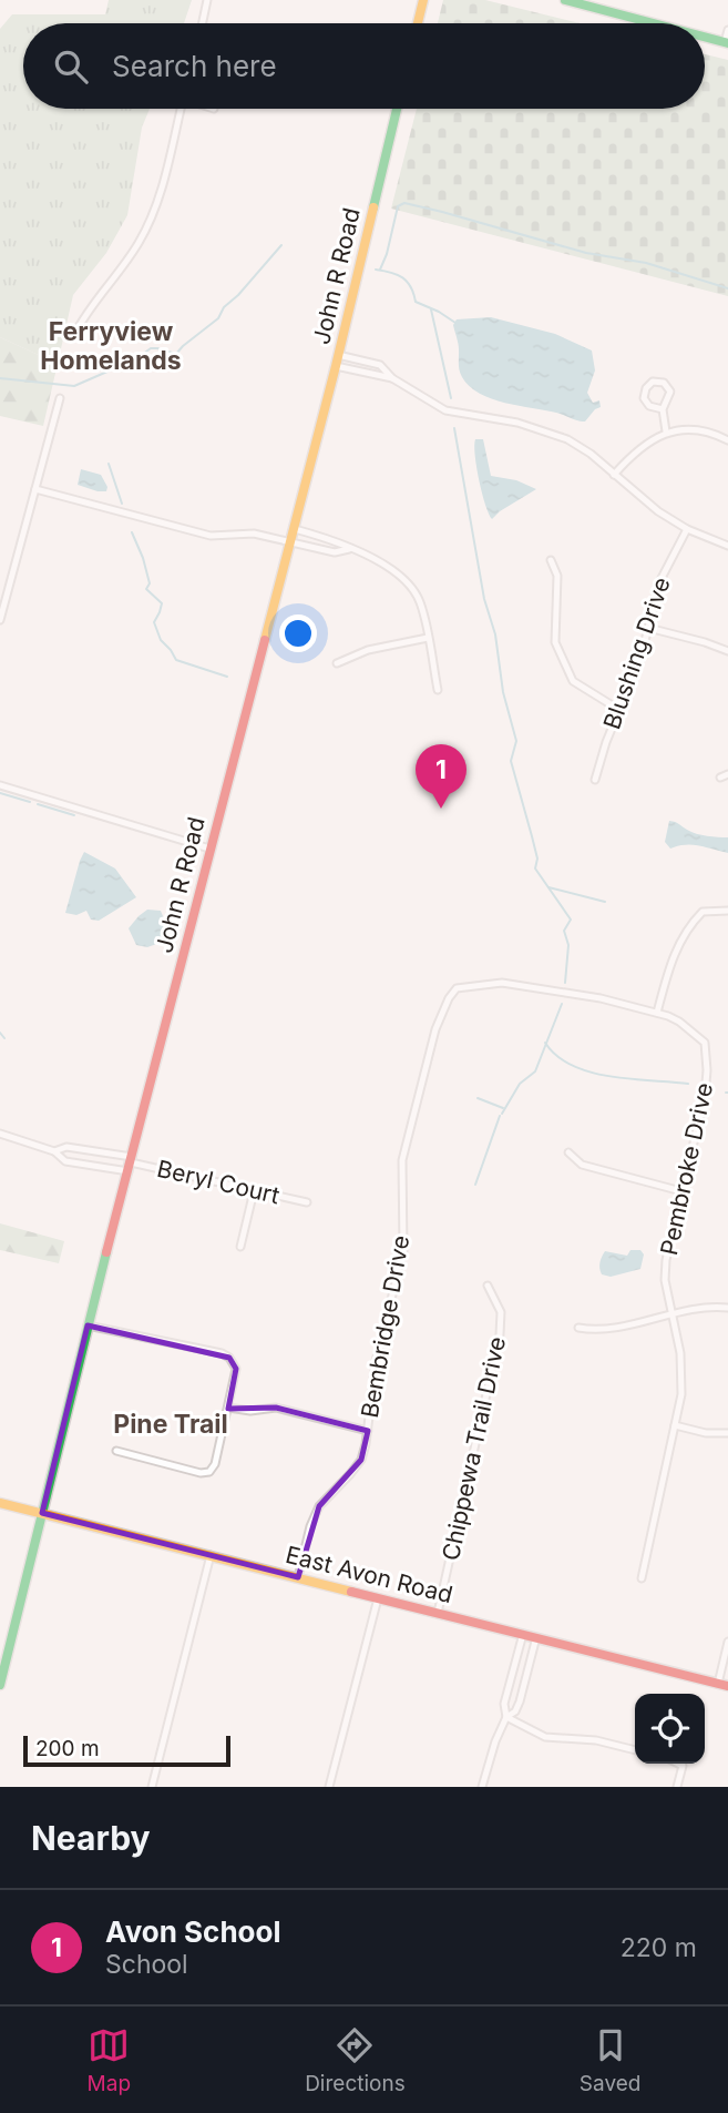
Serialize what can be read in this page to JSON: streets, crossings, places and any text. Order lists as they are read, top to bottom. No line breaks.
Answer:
{"streets":{"main road":["John R Road","East Avon Road"],"street":["Blushing Drive","Pembroke Drive","Beryl Court","Bembridge Drive","Chippewa Trail Drive"]},"crossings":[["John R Road","Beryl Court"],["John R Road","East Avon Road"],["Pembroke Drive","Bembridge Drive"],["Bembridge Drive","East Avon Road"],["Chippewa Trail Drive","East Avon Road"]],"districts":["Ferryview Homelands","Pine Trail"],"scale_bar":"200 m","page":{"search":"Search here","pins":"1","scale":"200 m","heading":"Nearby","list":[{"mark":"1","name":"Avon School","note":"School","value":"220 m"}],"nav":["Map","Directions","Saved"]}}
